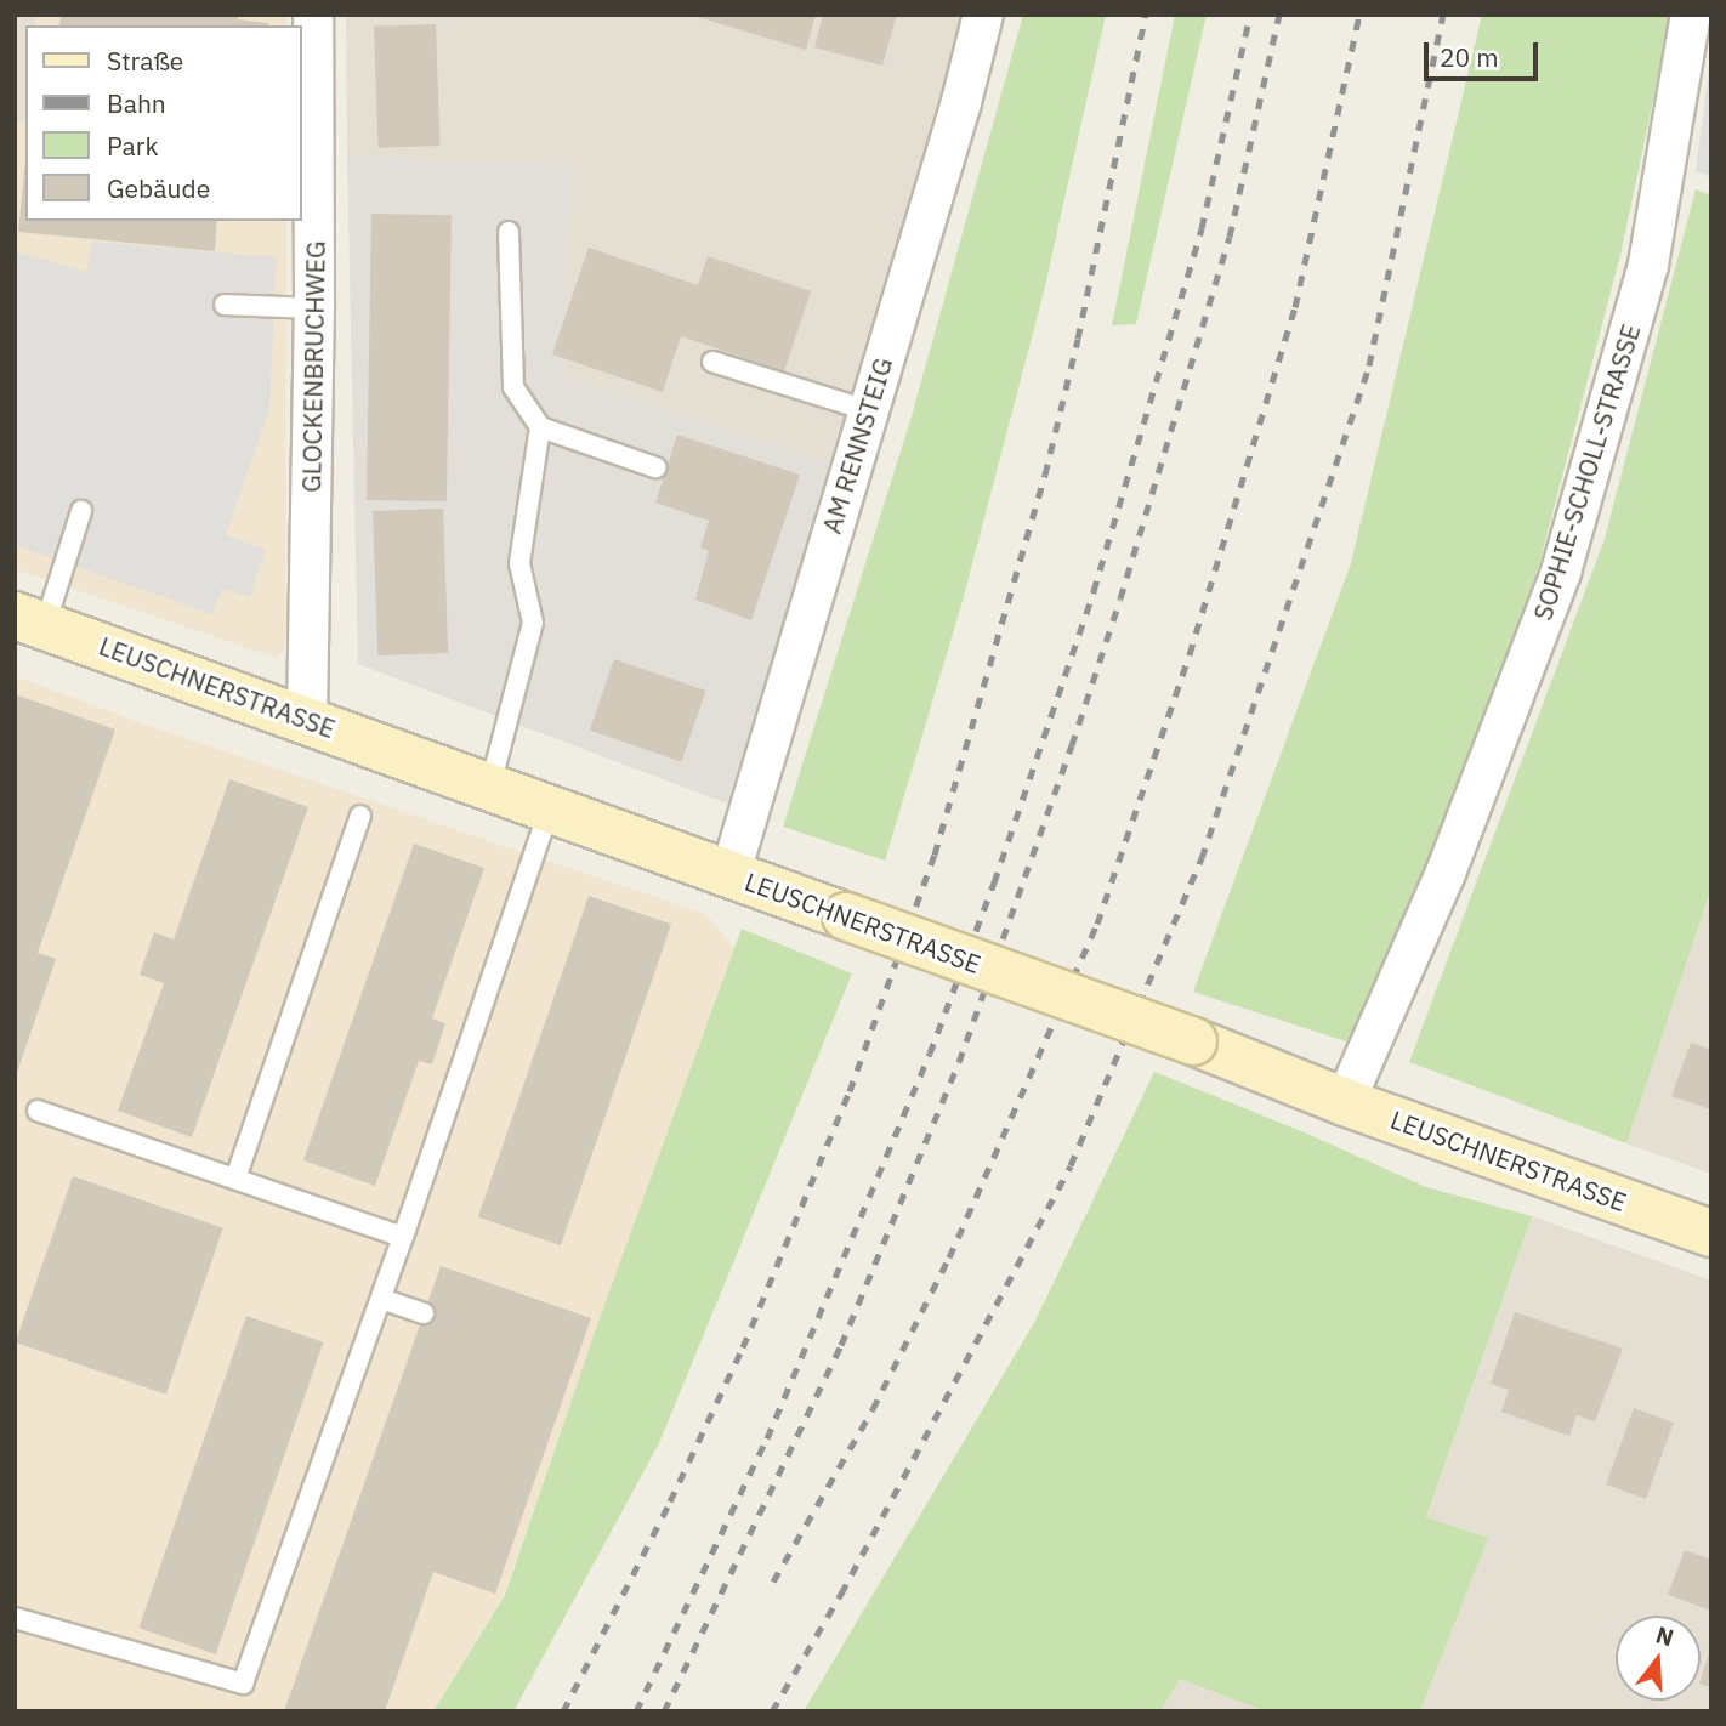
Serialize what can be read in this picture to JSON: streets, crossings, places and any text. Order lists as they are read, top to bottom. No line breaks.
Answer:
{"streets":{"main road":["LEUSCHNERSTRASSE"],"street":["GLOCKENBRUCHWEG","AM RENNSTEIG","SOPHIE-SCHOLL-STRASSE"]},"crossings":[["GLOCKENBRUCHWEG","LEUSCHNERSTRASSE"],["AM RENNSTEIG","LEUSCHNERSTRASSE"],["SOPHIE-SCHOLL-STRASSE","LEUSCHNERSTRASSE"]],"legend":["Straße","Bahn","Park","Gebäude"],"scale_bar":"20 m","north":"top"}
